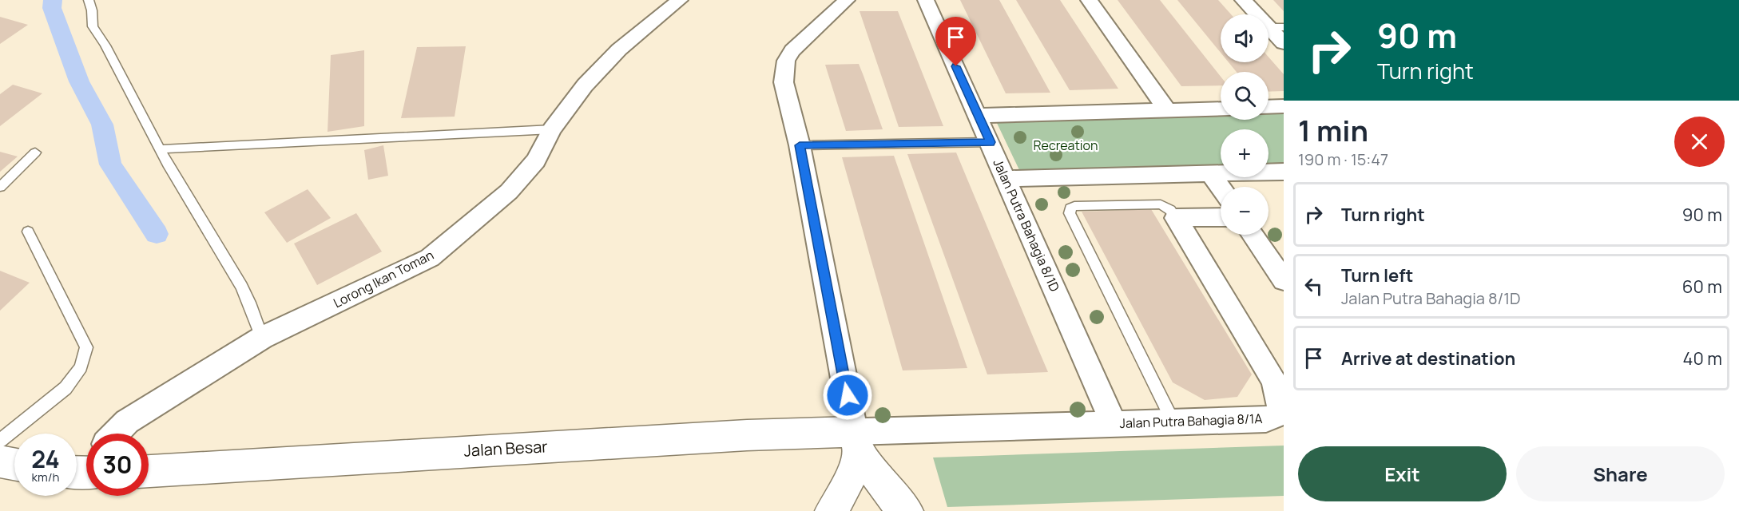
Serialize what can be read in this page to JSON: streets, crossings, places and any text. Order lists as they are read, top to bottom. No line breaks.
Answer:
{"streets":{"street":["Jalan Putra Bahagia 8/1D","Lorong Ikan Toman","Jalan Putra Bahagia 8/1A","Jalan Besar"]},"crossings":[["Jalan Putra Bahagia 8/1D","Jalan Putra Bahagia 8/1A"],["Jalan Putra Bahagia 8/1A","Jalan Besar"]],"parks":["Recreation"],"page":{"turn":["90 m","Turn right"],"map_buttons":["+","−"],"heading":["1 min","190 m · 15:47"],"list":[{"name":"Turn right","value":"90 m"},{"name":"Turn left","note":"Jalan Putra Bahagia 8/1D","value":"60 m"},{"name":"Arrive at destination","value":"40 m"}],"speed":"24 km/h","limit":"30","buttons":["Exit","Share"]}}
